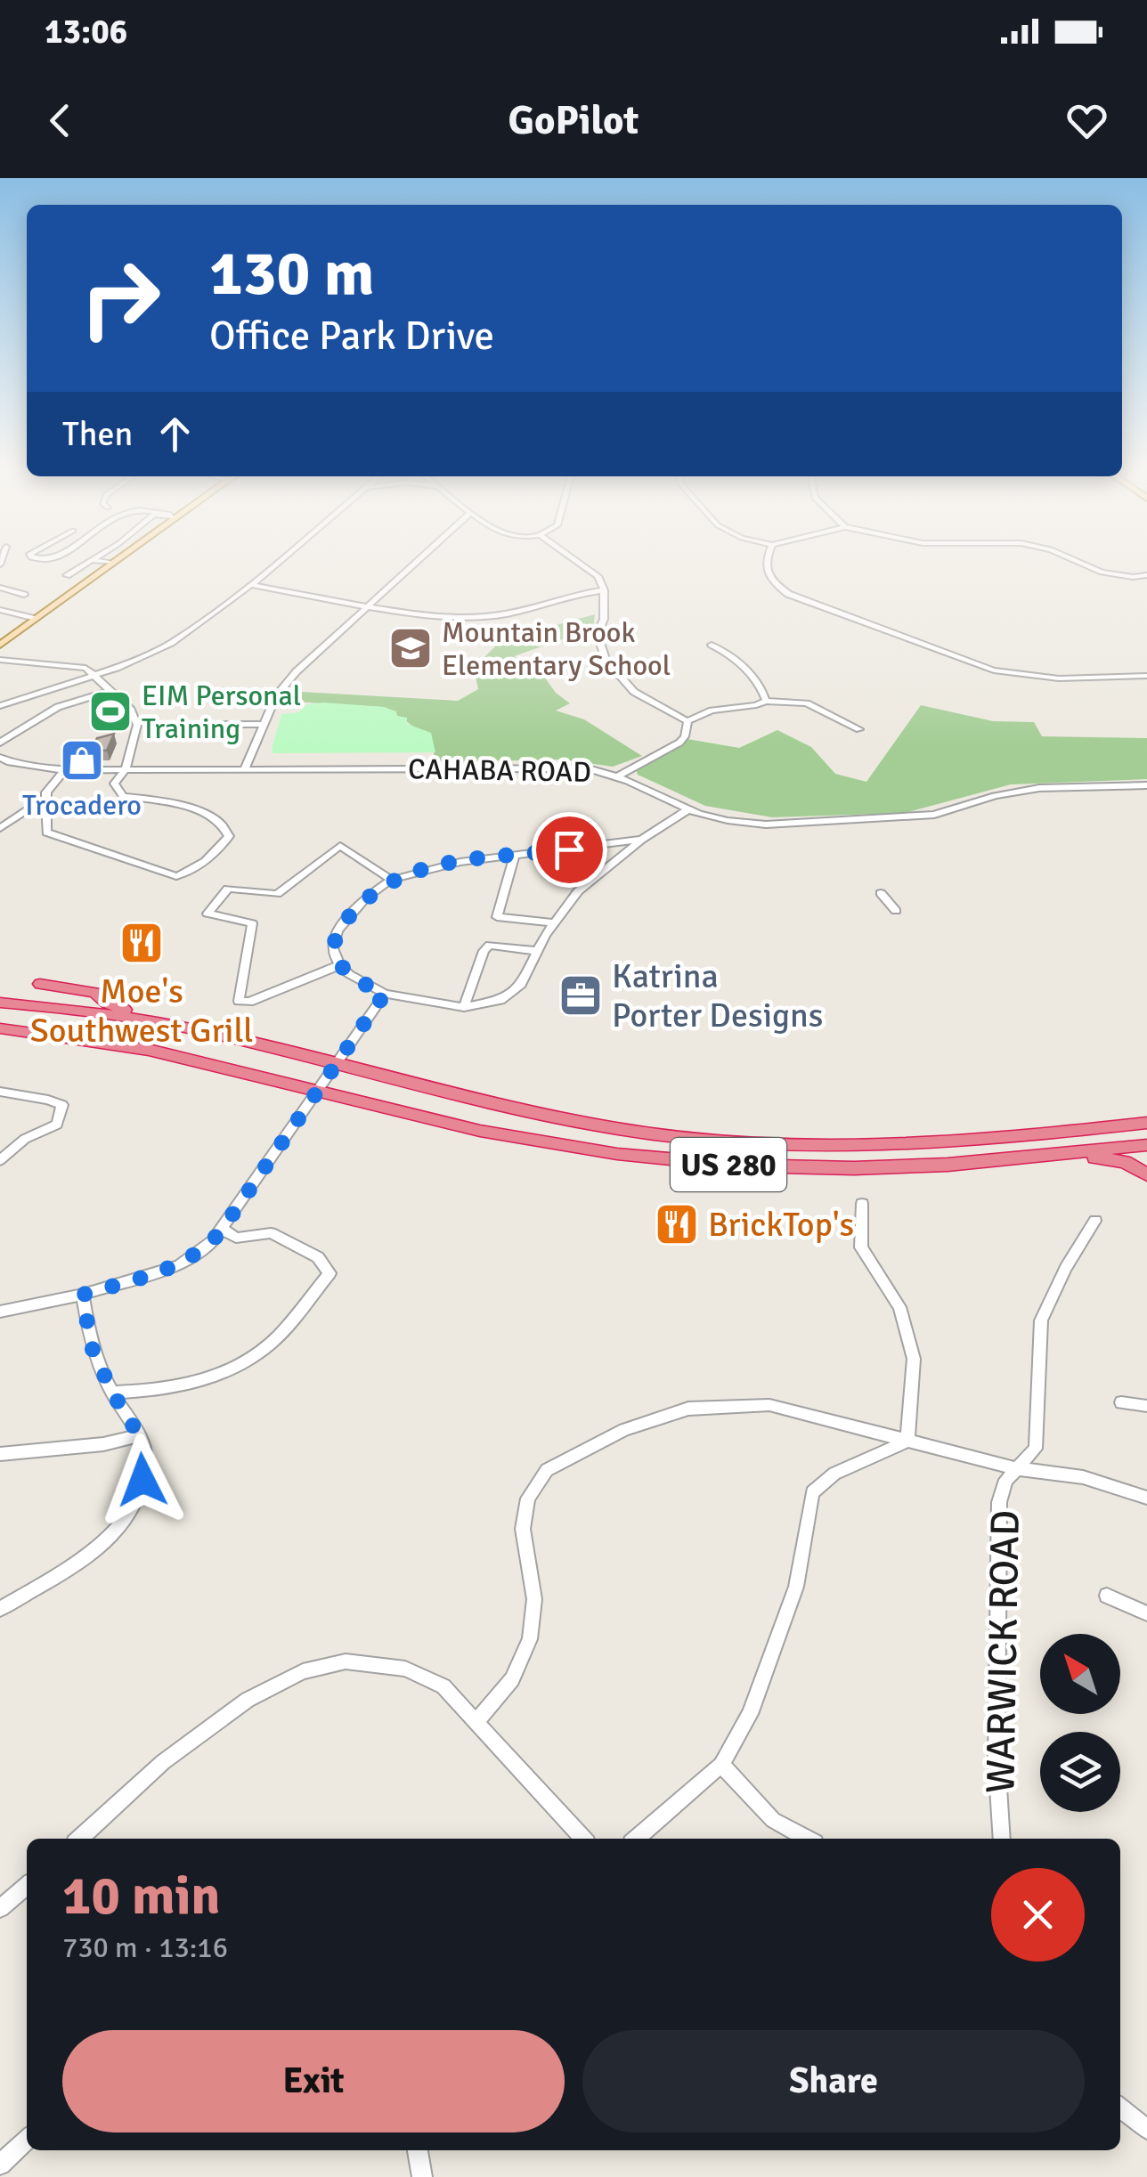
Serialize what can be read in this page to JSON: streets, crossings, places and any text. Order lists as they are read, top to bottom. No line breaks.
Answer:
{"streets":{"highway":["US 280"],"street":["CAHABA ROAD","WARWICK ROAD"]},"places":{"school or university":["Mountain Brook Elementary School"],"sports":["EIM Personal Training"],"shop":["Trocadero"],"restaurant":["Moe's Southwest Grill","BrickTop's"],"office":["Katrina Porter Designs"]},"north":"top left","page":{"status":"13:06","header":"GoPilot","turn":["130 m","Office Park Drive"],"then":"Then","heading":["10 min","730 m · 13:16"],"buttons":["Exit","Share"]}}
